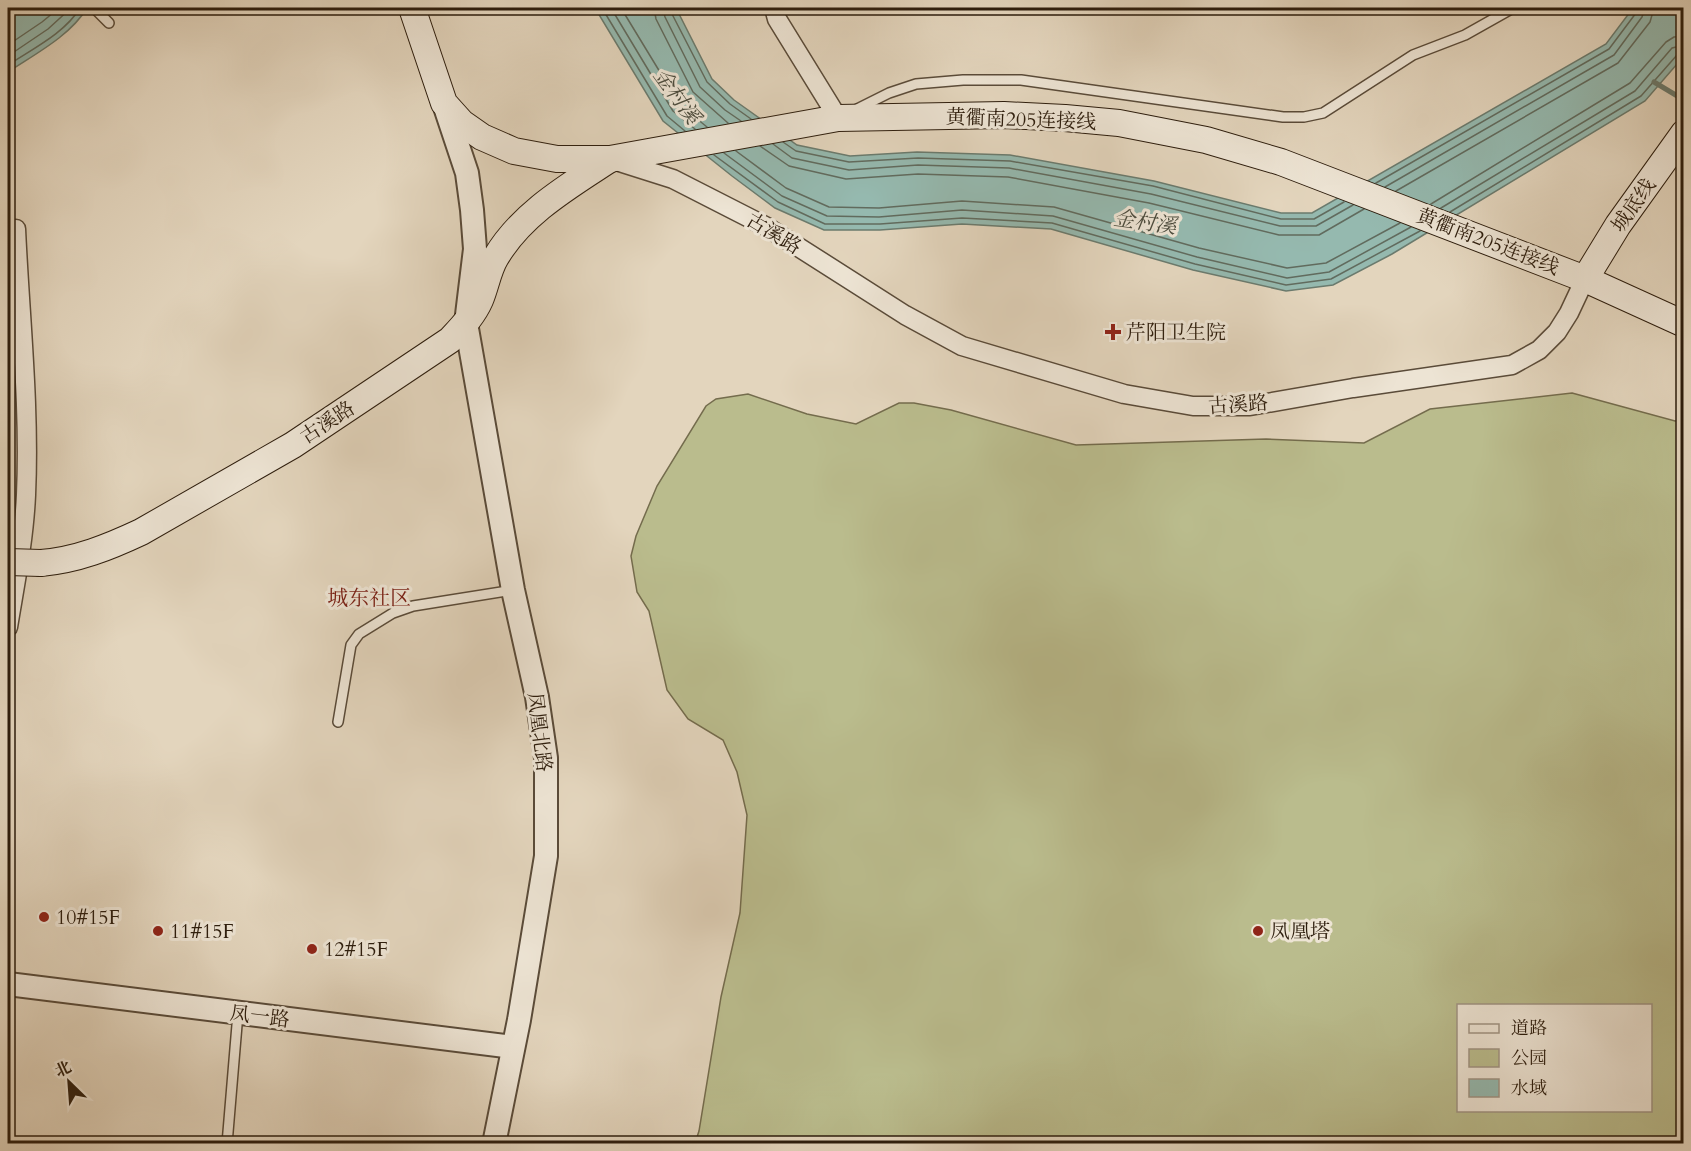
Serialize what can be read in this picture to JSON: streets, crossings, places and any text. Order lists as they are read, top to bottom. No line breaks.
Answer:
{"streets":{"main road":["黄衢南205连接线","城底线","古溪路"],"street":["凤凰北路","凤一路"]},"crossings":[["黄衢南205连接线","城底线"],["黄衢南205连接线","古溪路"],["黄衢南205连接线","凤凰北路"],["城底线","古溪路"],["古溪路","凤凰北路"],["凤凰北路","凤一路"]],"districts":["城东社区"],"water":["金村溪"],"places":{"health":["芹阳卫生院"],"other":["10#15F","11#15F","凤凰塔","12#15F"]},"legend":["道路","公园","水域"],"north":"top left"}
